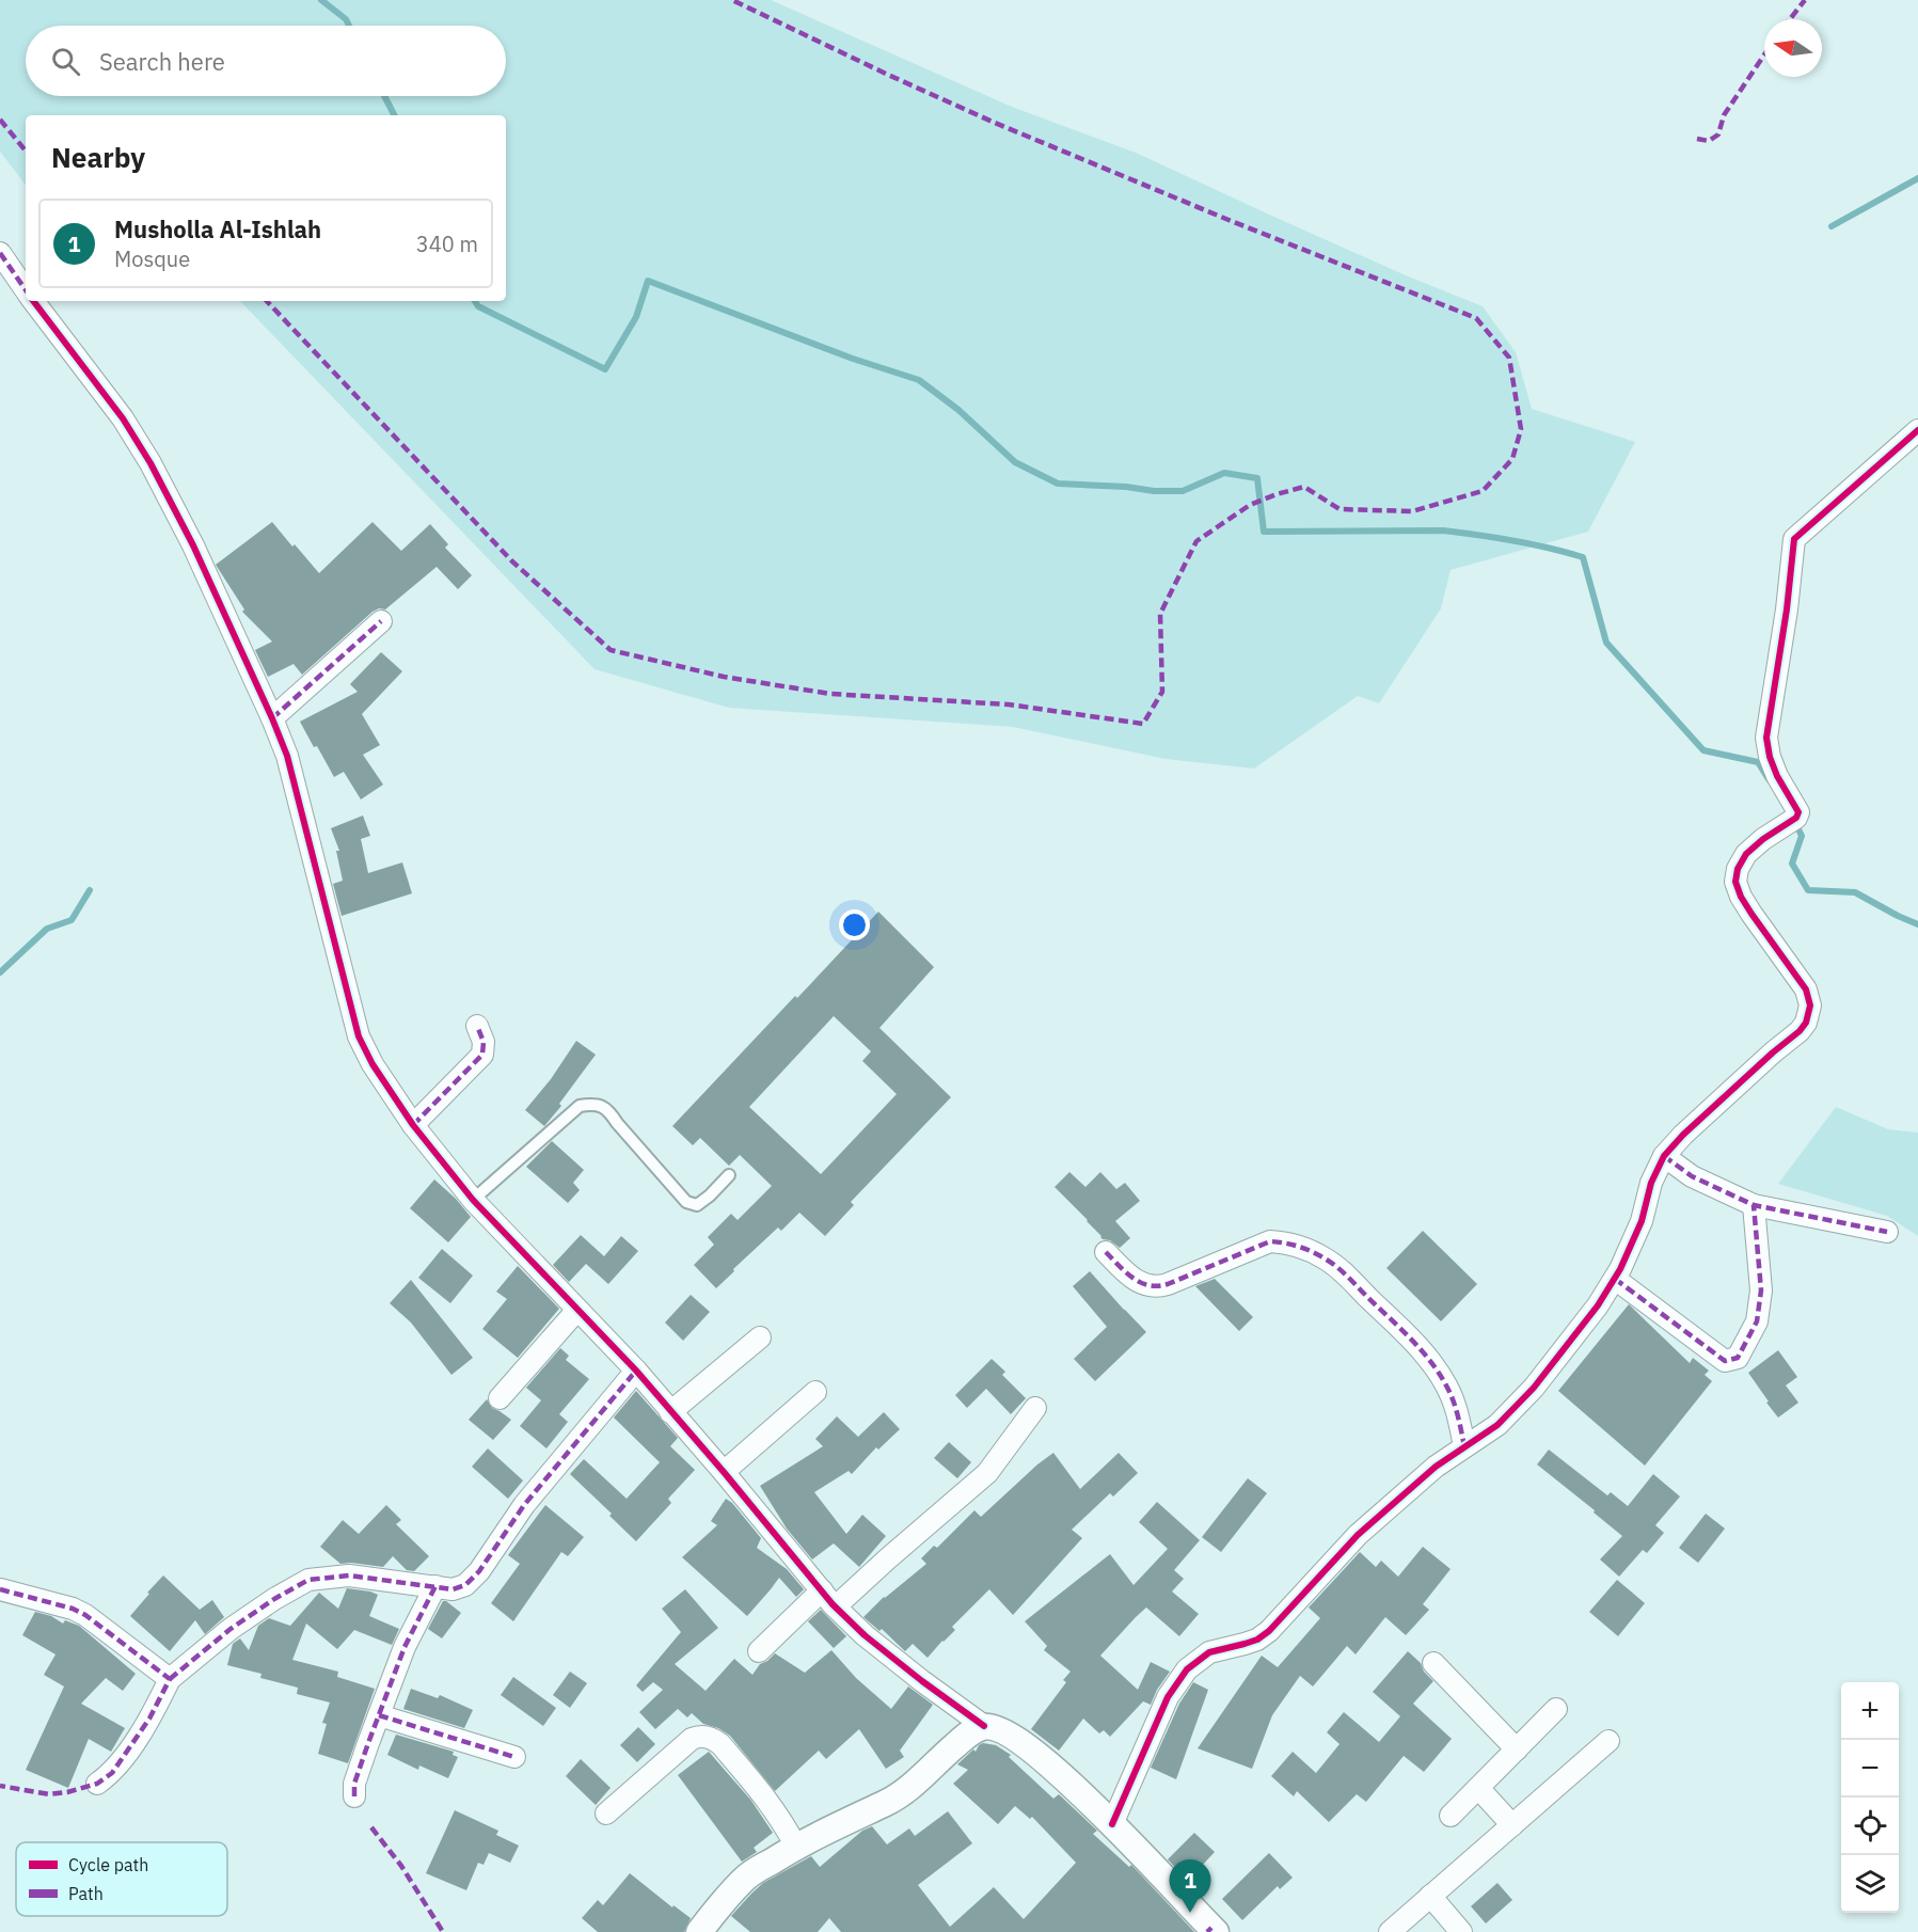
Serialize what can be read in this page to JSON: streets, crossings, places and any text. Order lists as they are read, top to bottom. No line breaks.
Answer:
{"legend":["Cycle path","Path"],"north":"left","page":{"search":"Search here","heading":"Nearby","list":[{"mark":"1","name":"Musholla Al-Ishlah","note":"Mosque","value":"340 m"}],"map_buttons":["+","−"],"pins":"1"}}
